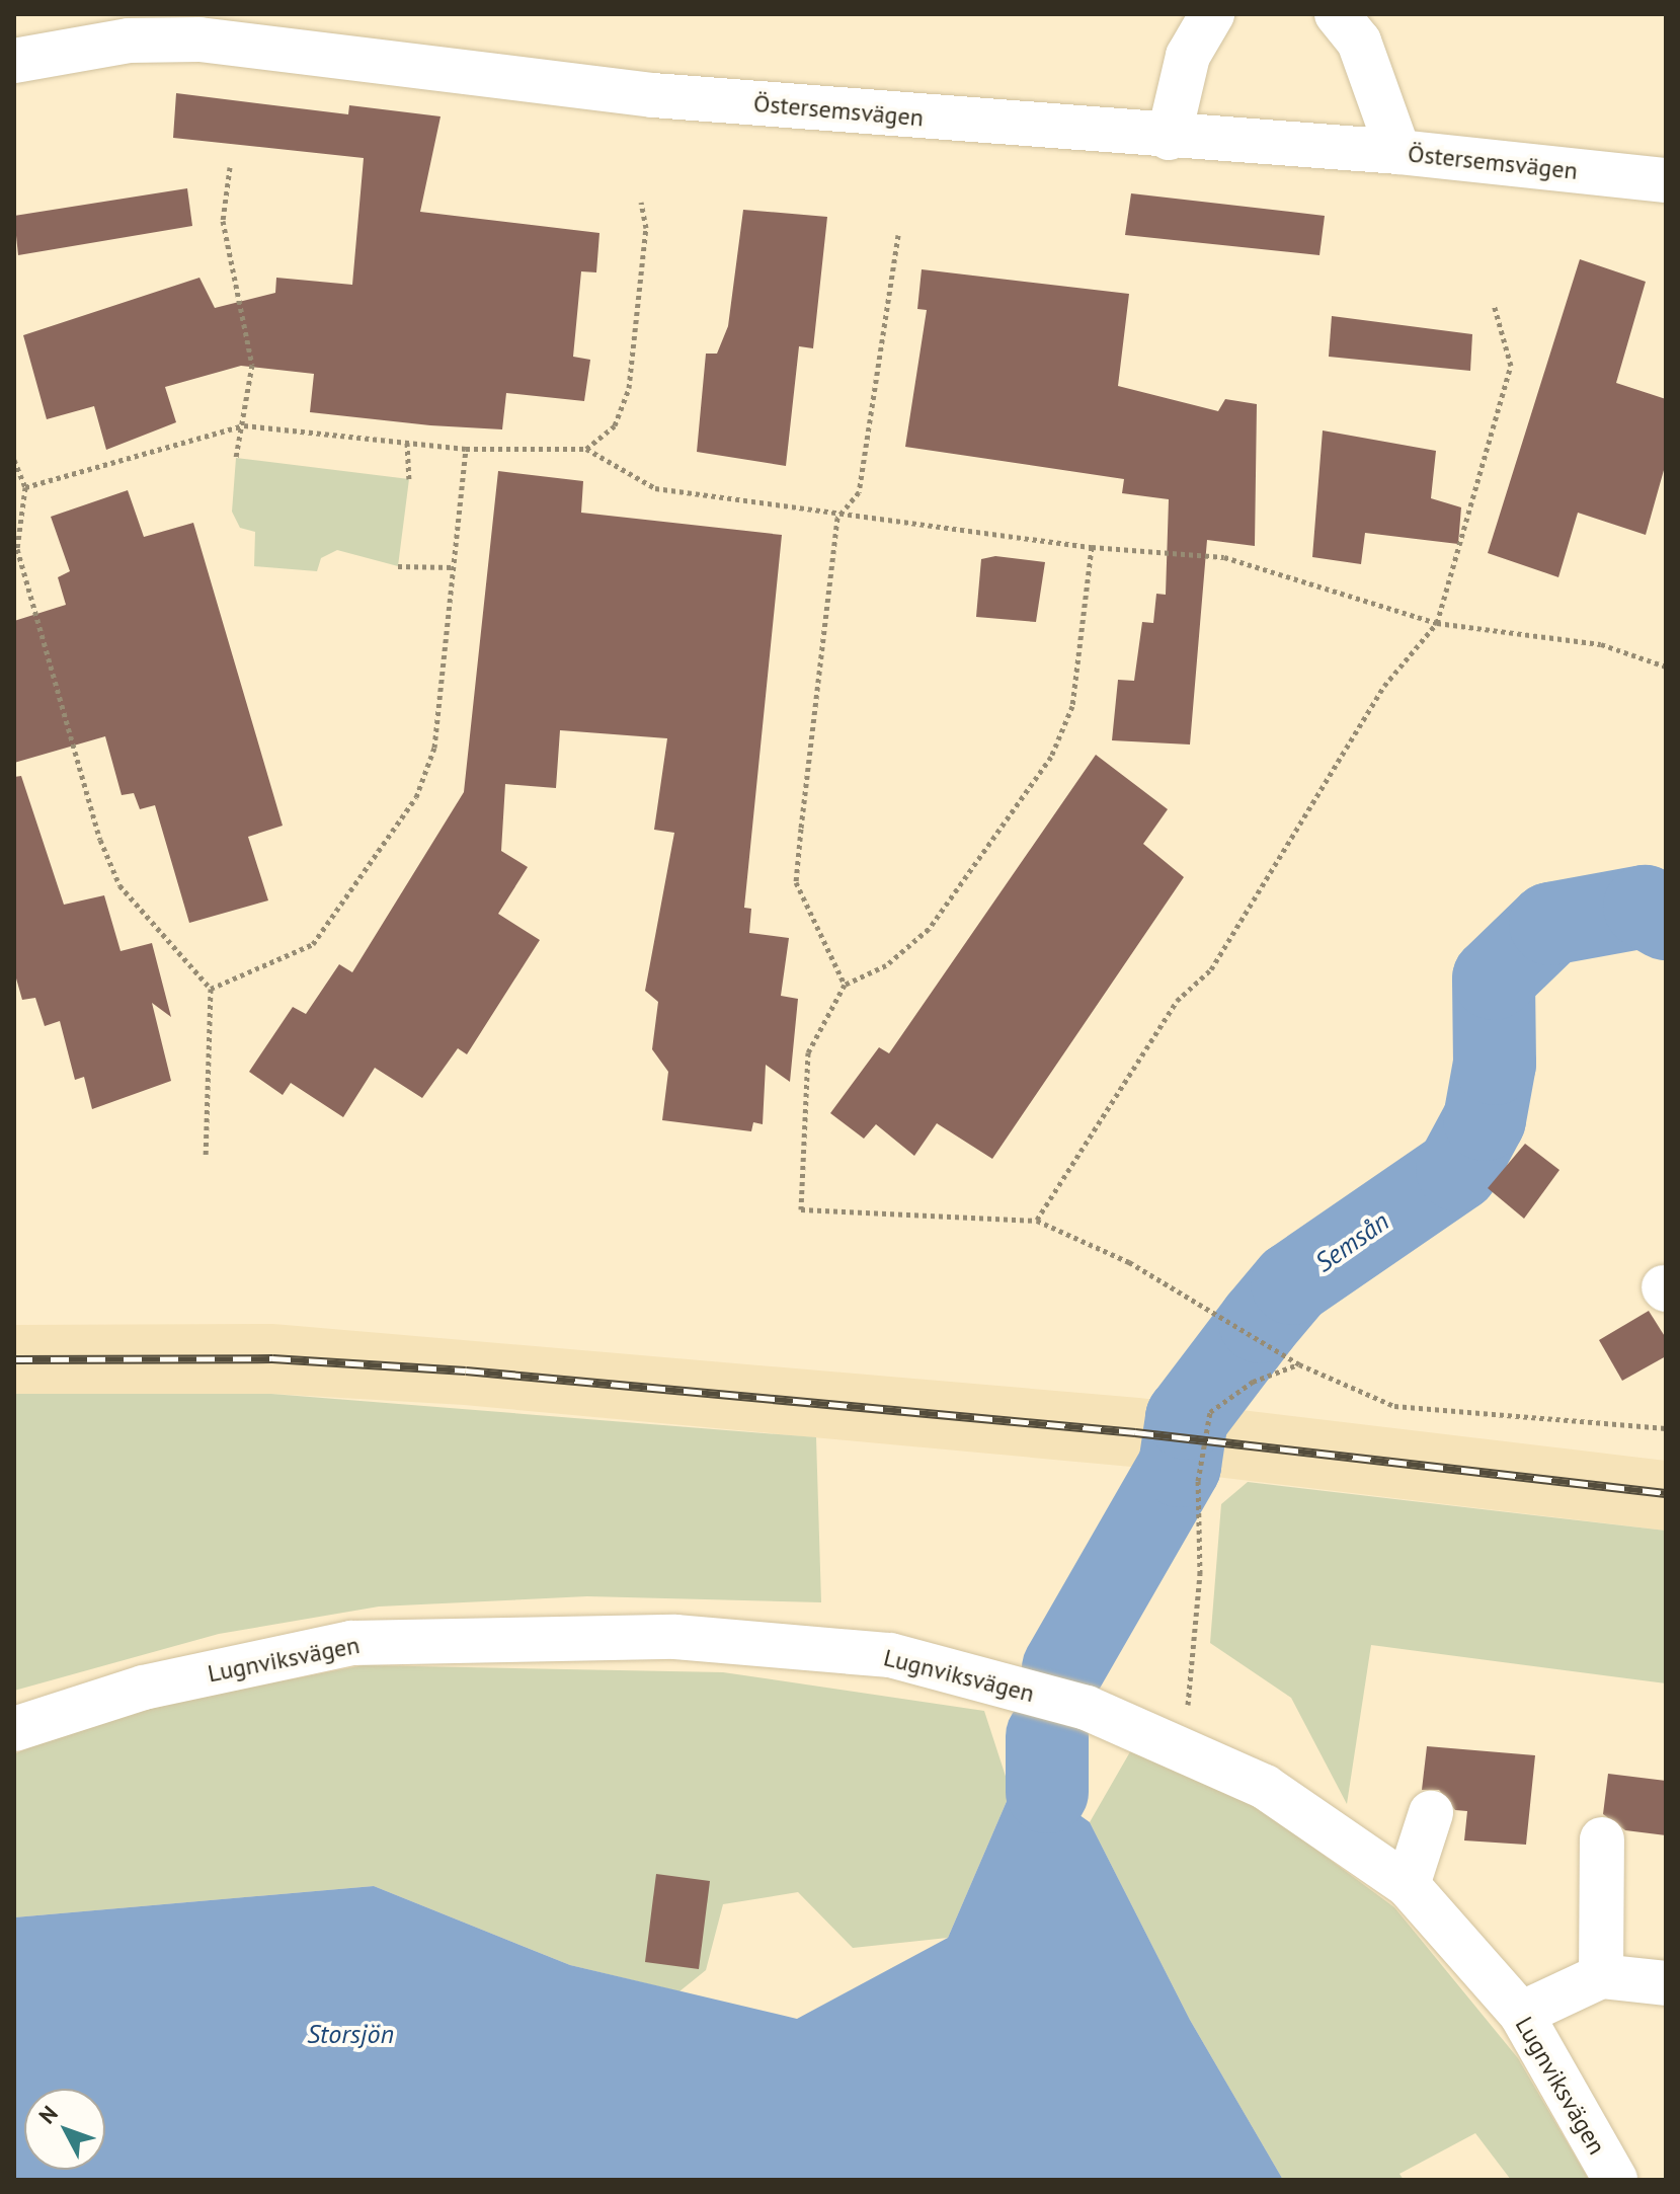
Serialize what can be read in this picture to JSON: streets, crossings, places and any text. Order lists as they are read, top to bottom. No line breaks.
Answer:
{"streets":{"street":["Östersemsvägen","Lugnviksvägen"]},"water":["Semsån","Storsjön"],"north":"top left"}
